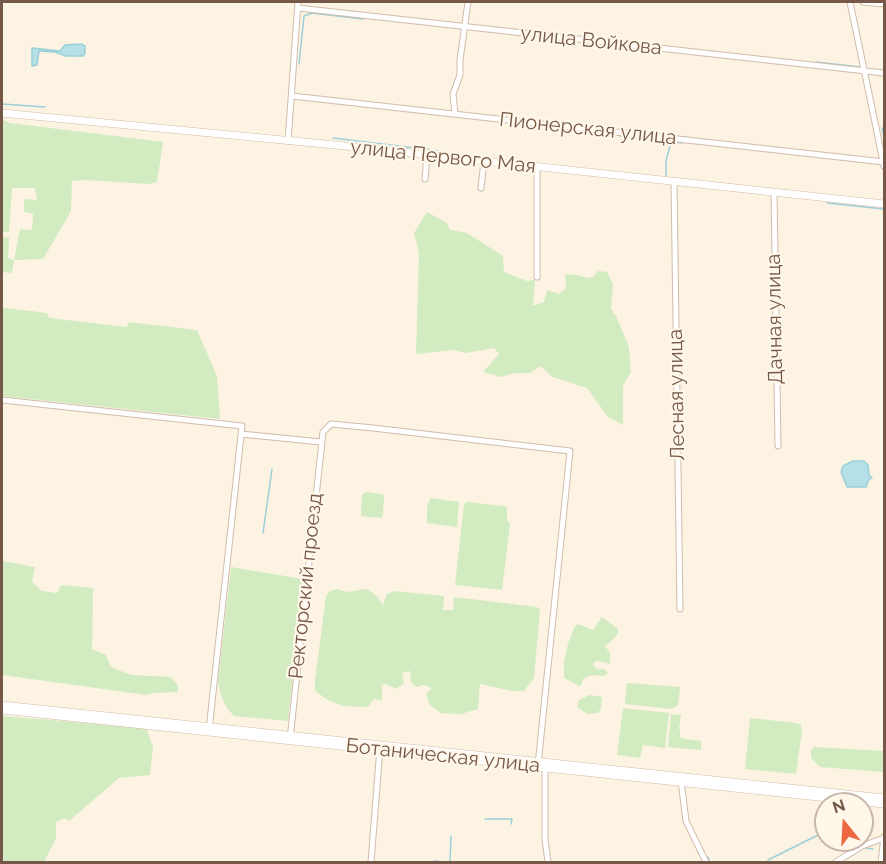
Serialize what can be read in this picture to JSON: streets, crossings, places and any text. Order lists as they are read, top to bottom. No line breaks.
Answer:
{"streets":{"street":["улица Войкова","Пионерская улица","улица Первого Мая","Дачная улица","Лесная улица","Ректорский проезд","Ботаническая улица"]},"crossings":[["улица Первого Мая","Дачная улица"],["улица Первого Мая","Лесная улица"],["Ректорский проезд","Ботаническая улица"]],"north":"top"}
